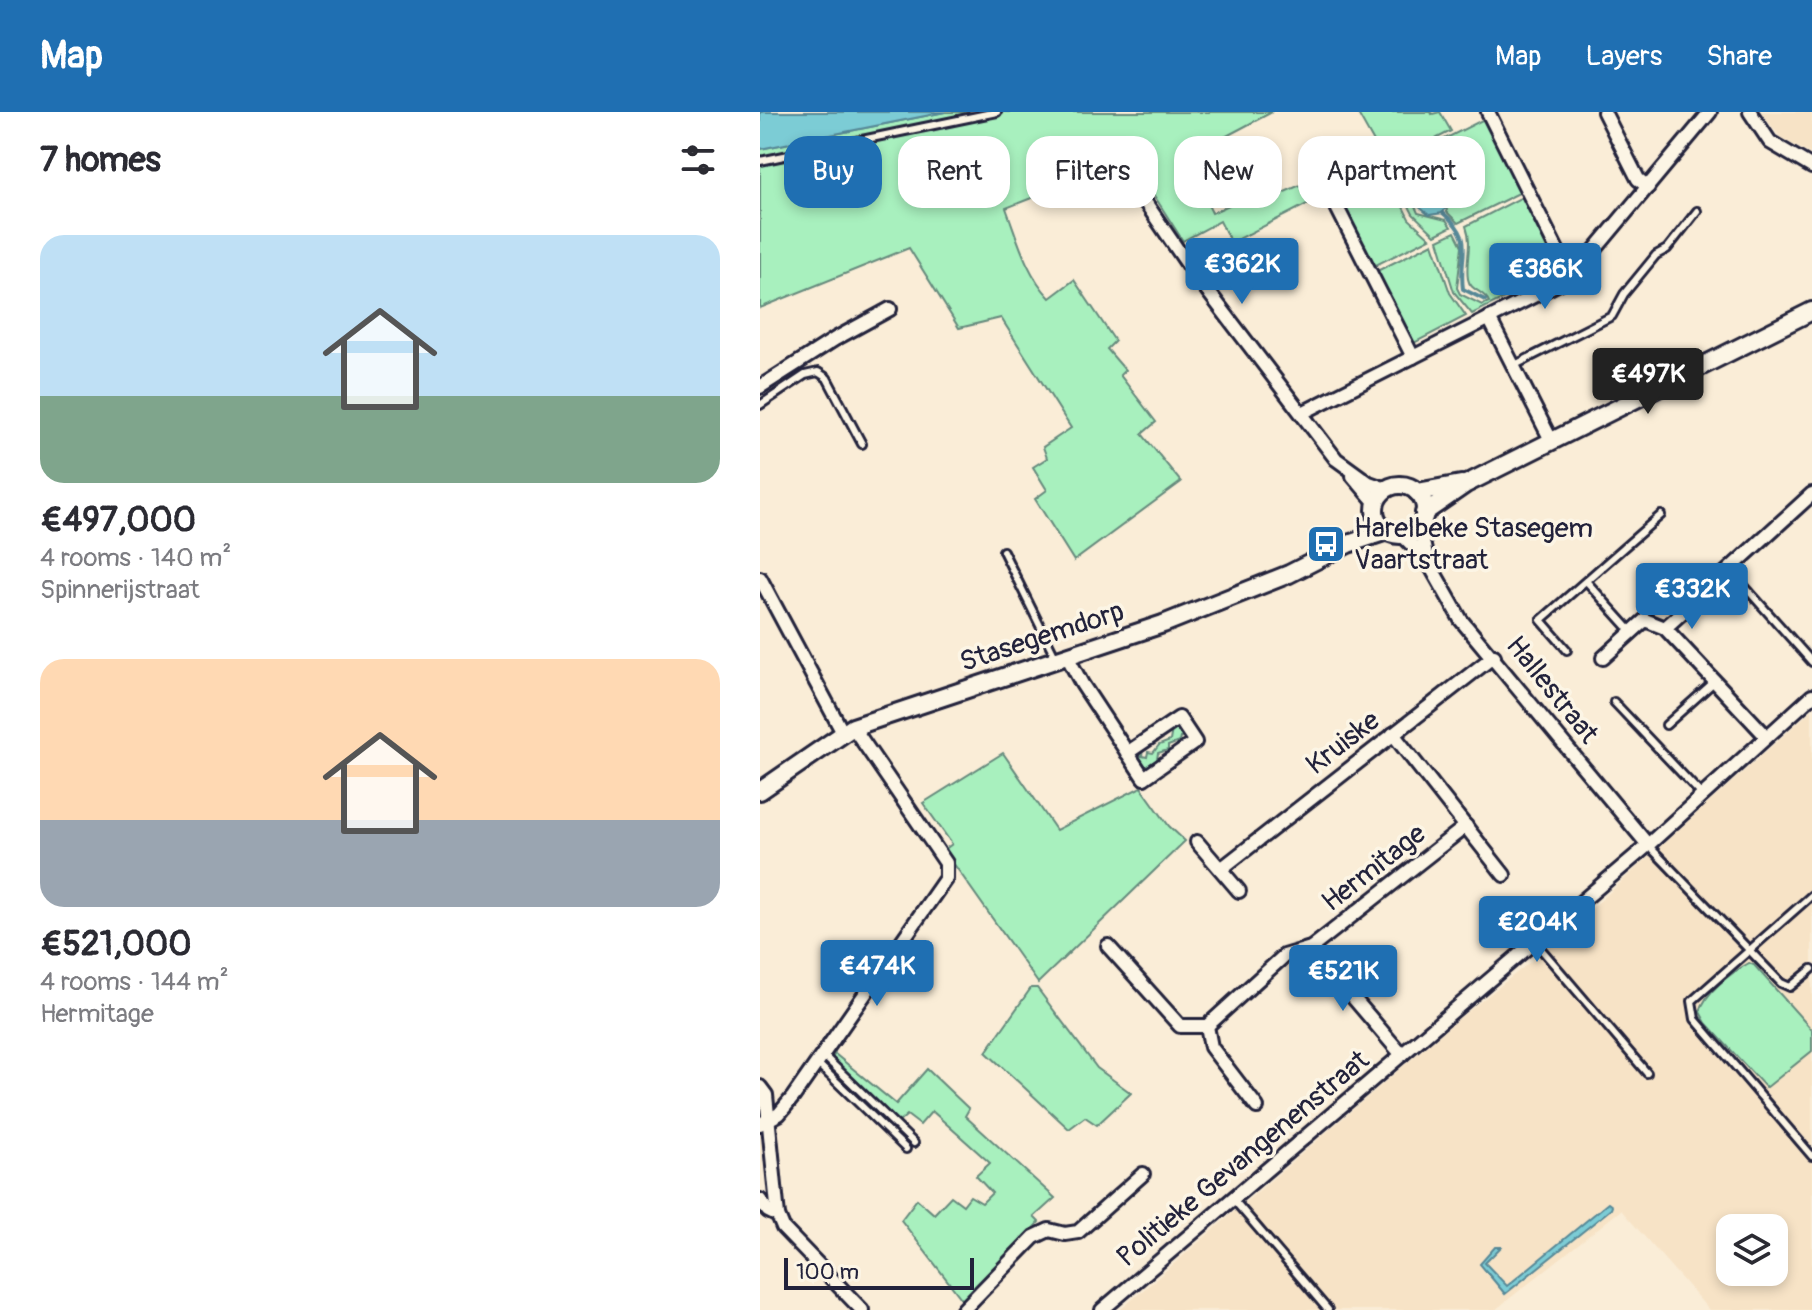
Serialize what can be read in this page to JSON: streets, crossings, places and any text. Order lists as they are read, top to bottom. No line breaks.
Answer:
{"streets":{"street":["Stasegemdorp","Hallestraat","Kruiske","Hermitage","Politieke Gevangenenstraat"]},"crossings":[["Stasegemdorp","Hallestraat"],["Hallestraat","Kruiske"],["Hallestraat","Politieke Gevangenenstraat"],["Kruiske","Hermitage"],["Hermitage","Politieke Gevangenenstraat"]],"places":{"bus stop":["Harelbeke Stasegem Vaartstraat"]},"scale_bar":"100 m","page":{"header":"Map","nav":["Map","Layers","Share"],"heading":"7 homes","chip":["Buy","Rent","Filters","New","Apartment"],"list":[{"name":"€497,000","note":"4 rooms · 140 m² · Spinnerijstraat"},{"name":"€521,000","note":"4 rooms · 144 m² · Hermitage"}],"price":["€362K","€386K","€497K","€332K","€204K","€474K","€521K"],"scale":"100 m"}}
